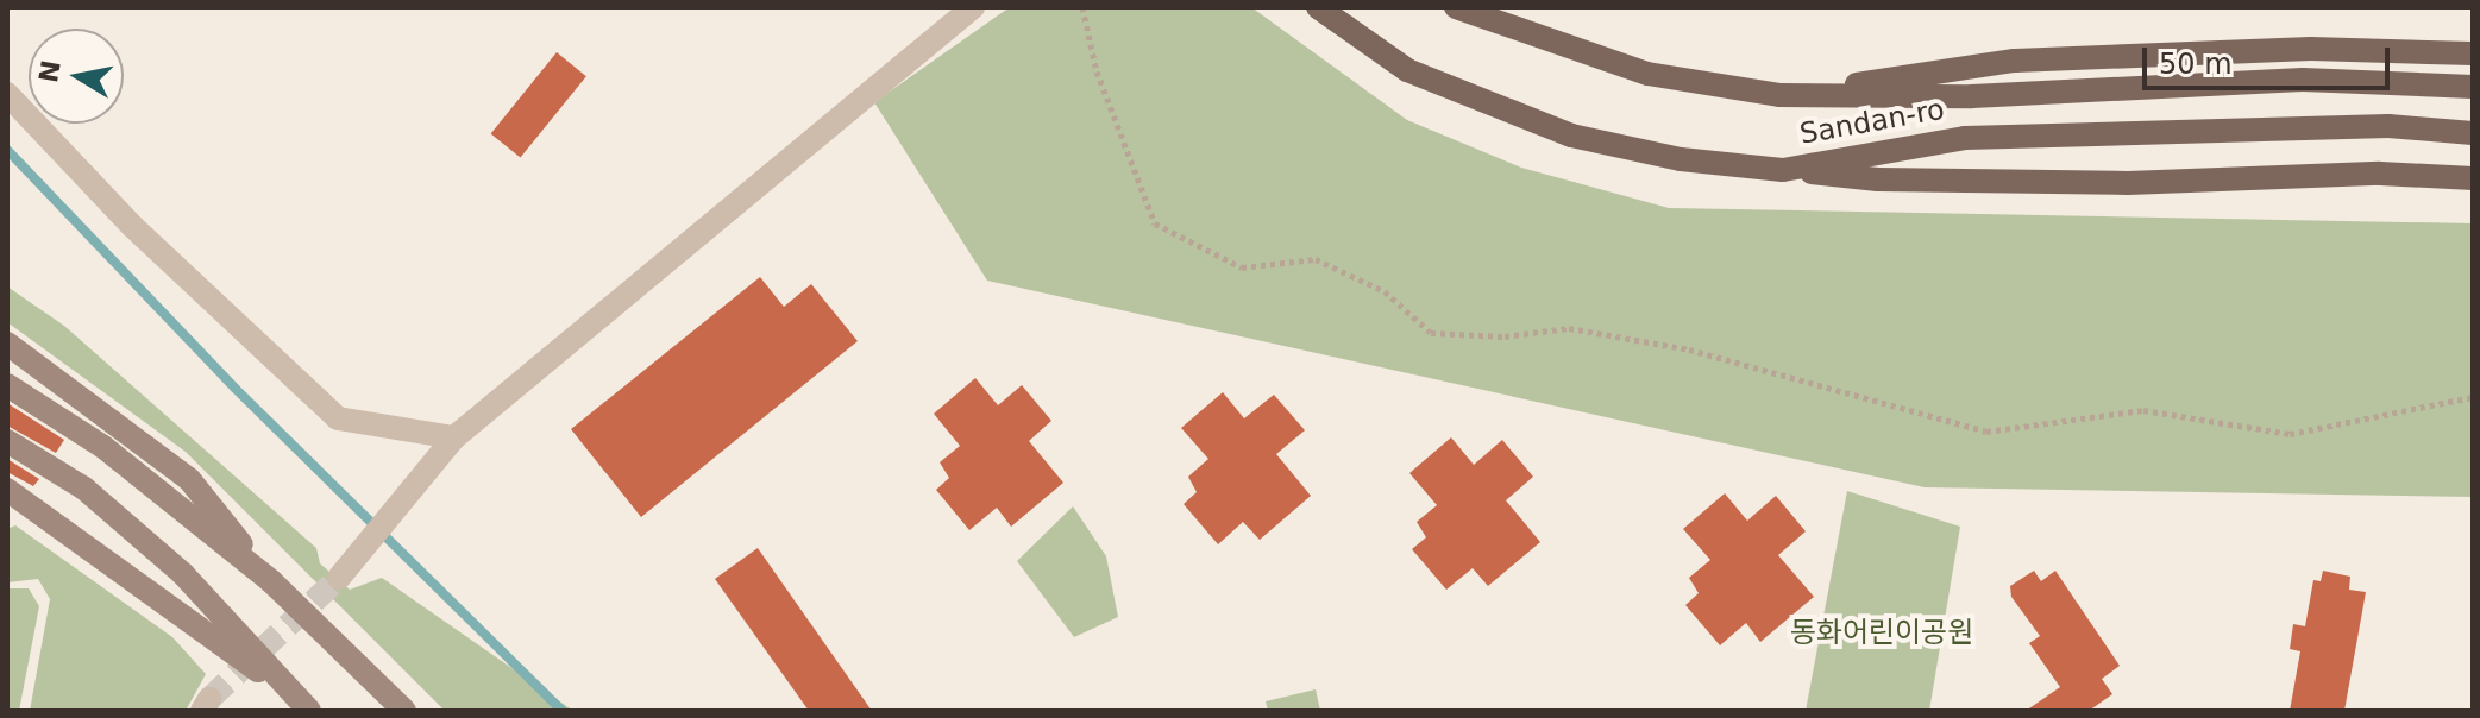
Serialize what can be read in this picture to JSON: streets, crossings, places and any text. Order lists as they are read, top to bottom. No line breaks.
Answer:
{"streets":{"main road":["Sandan-ro"]},"parks":["동화어린이공원"],"scale_bar":"50 m","north":"left"}
